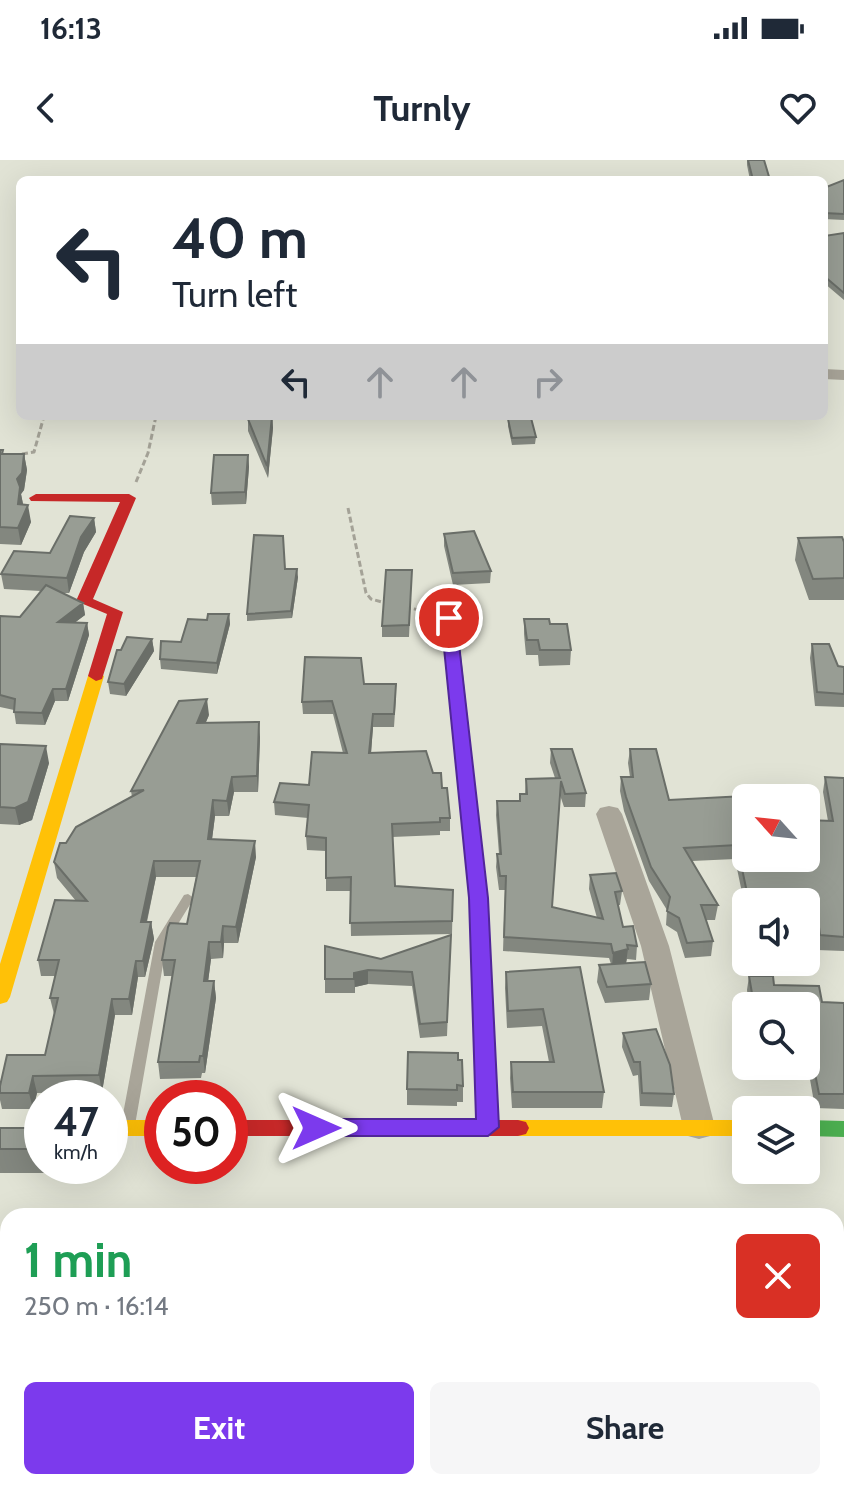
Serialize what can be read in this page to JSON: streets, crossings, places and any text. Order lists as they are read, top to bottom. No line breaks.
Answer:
{"north":"top left","page":{"status":"16:13","header":"Turnly","turn":["40 m","Turn left"],"speed":"47 km/h","limit":"50","heading":["1 min","250 m · 16:14"],"buttons":["Exit","Share"]}}
